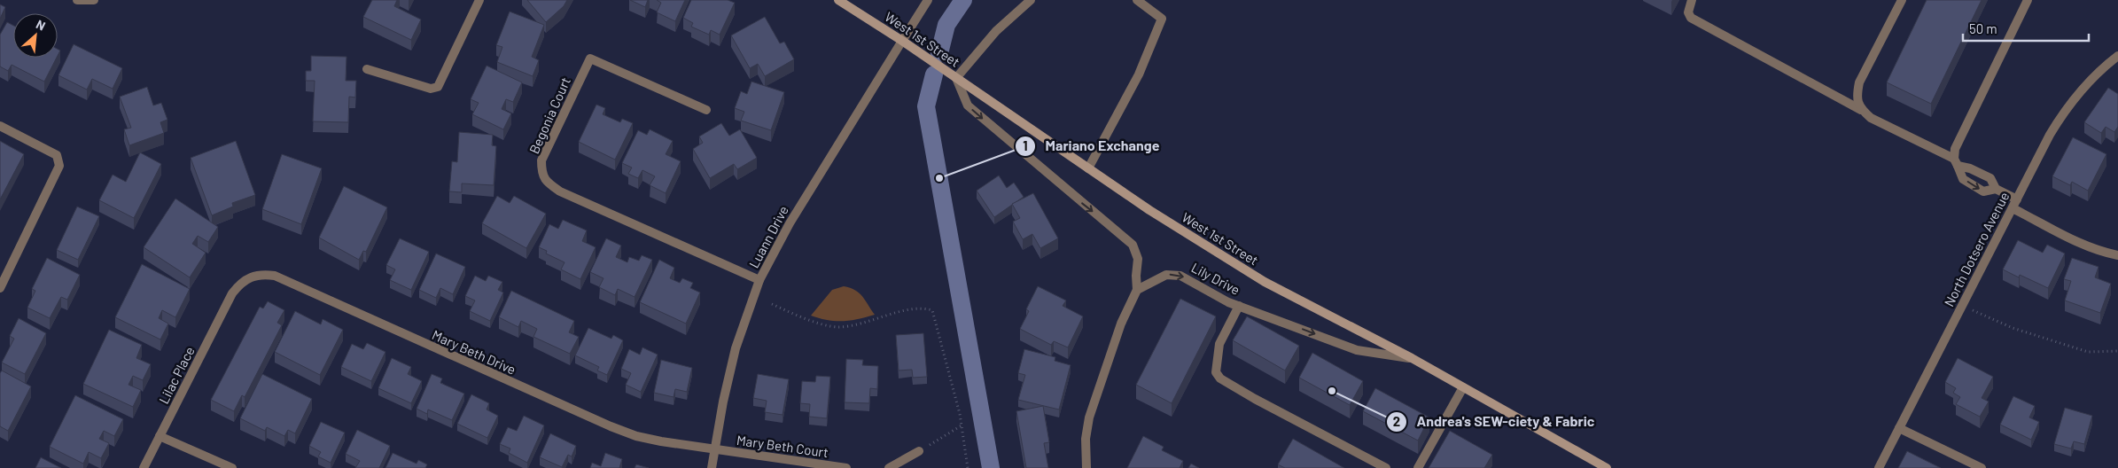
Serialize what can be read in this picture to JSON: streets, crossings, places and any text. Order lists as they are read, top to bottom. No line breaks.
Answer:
{"streets":{"main road":["West 1st Street"],"street":["Begonia Court","Luann Drive","North Dotsero Avenue","Lily Drive","Mary Beth Drive","Lilac Place","Mary Beth Court"]},"crossings":[["West 1st Street","Luann Drive"],["West 1st Street","Lily Drive"],["Begonia Court","Luann Drive"],["Luann Drive","Mary Beth Drive"],["Luann Drive","Mary Beth Court"],["Mary Beth Drive","Lilac Place"],["Mary Beth Drive","Mary Beth Court"]],"one_way":["Lily Drive"],"places":["Mariano Exchange","Andrea's SEW-ciety & Fabric"],"scale_bar":"50 m","north":"top right"}
